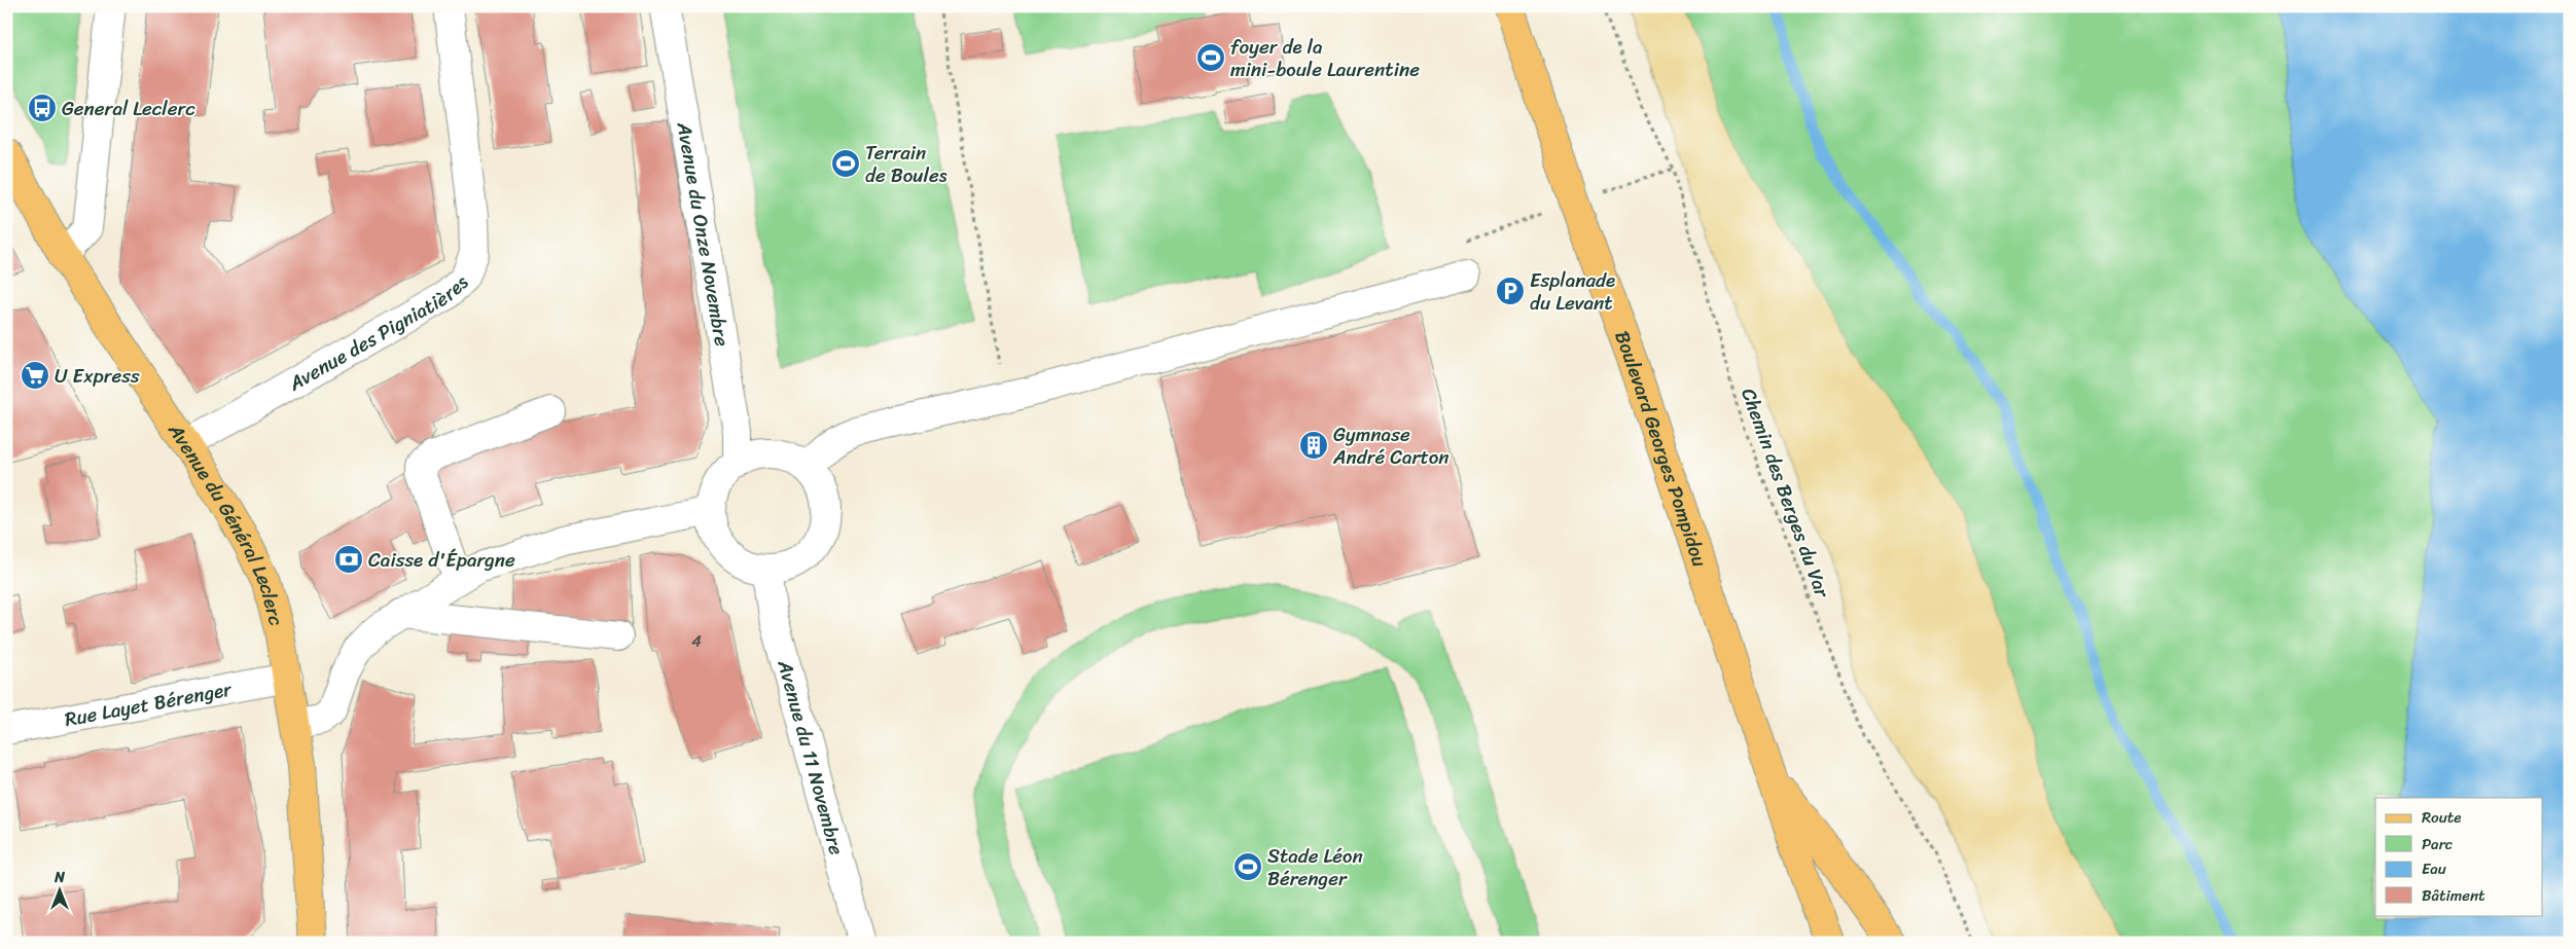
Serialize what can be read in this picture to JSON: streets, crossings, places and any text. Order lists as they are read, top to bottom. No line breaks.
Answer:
{"streets":{"main road":["Boulevard Georges Pompidou","Avenue du Général Leclerc"],"street":["Avenue du Onze Novembre","Avenue des Pigniatières","Rue Layet Bérenger","Avenue du 11 Novembre"],"path":["Chemin des Berges du Var"]},"crossings":[["Avenue du Onze Novembre","Avenue du 11 Novembre"],["Avenue des Pigniatières","Avenue du Général Leclerc"],["Avenue du Général Leclerc","Rue Layet Bérenger"]],"places":{"sports":["foyer de la mini-boule Laurentine","Terrain de Boules","Stade Léon Bérenger"],"bus stop":["General Leclerc"],"parking":["Esplanade du Levant"],"supermarket":["U Express"],"building":["Gymnase André Carton"],"bank":["Caisse d'Épargne"]},"house_numbers":["4"],"legend":["Route","Parc","Eau","Bâtiment"],"north":"top"}
